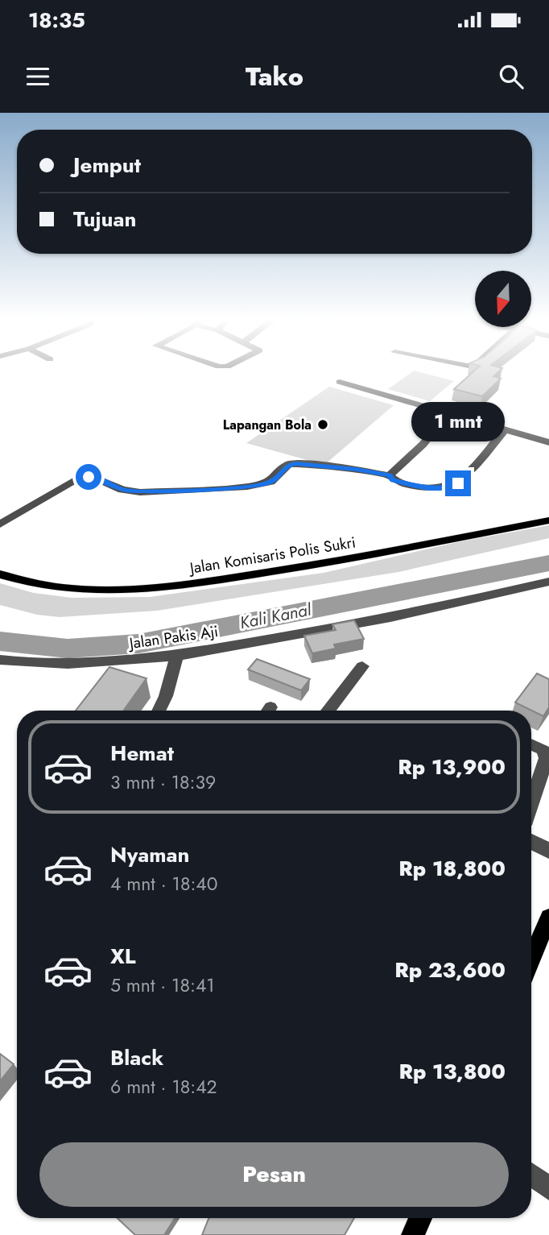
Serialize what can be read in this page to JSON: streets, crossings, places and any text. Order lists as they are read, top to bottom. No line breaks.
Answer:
{"streets":{"main road":["Jalan Komisaris Polis Sukri"],"street":["Jalan Pakis Aji"]},"water":["Kali Kanal"],"places":["Lapangan Bola"],"north":"bottom","page":{"status":"18:35","header":"Tako","banner":["Jemput","Tujuan"],"bubble":"1 mnt","list":[{"name":"Hemat","note":"3 mnt · 18:39","value":"Rp 13,900"},{"name":"Nyaman","note":"4 mnt · 18:40","value":"Rp 18,800"},{"name":"XL","note":"5 mnt · 18:41","value":"Rp 23,600"},{"name":"Black","note":"6 mnt · 18:42","value":"Rp 13,800"}],"buttons":"Pesan"}}
